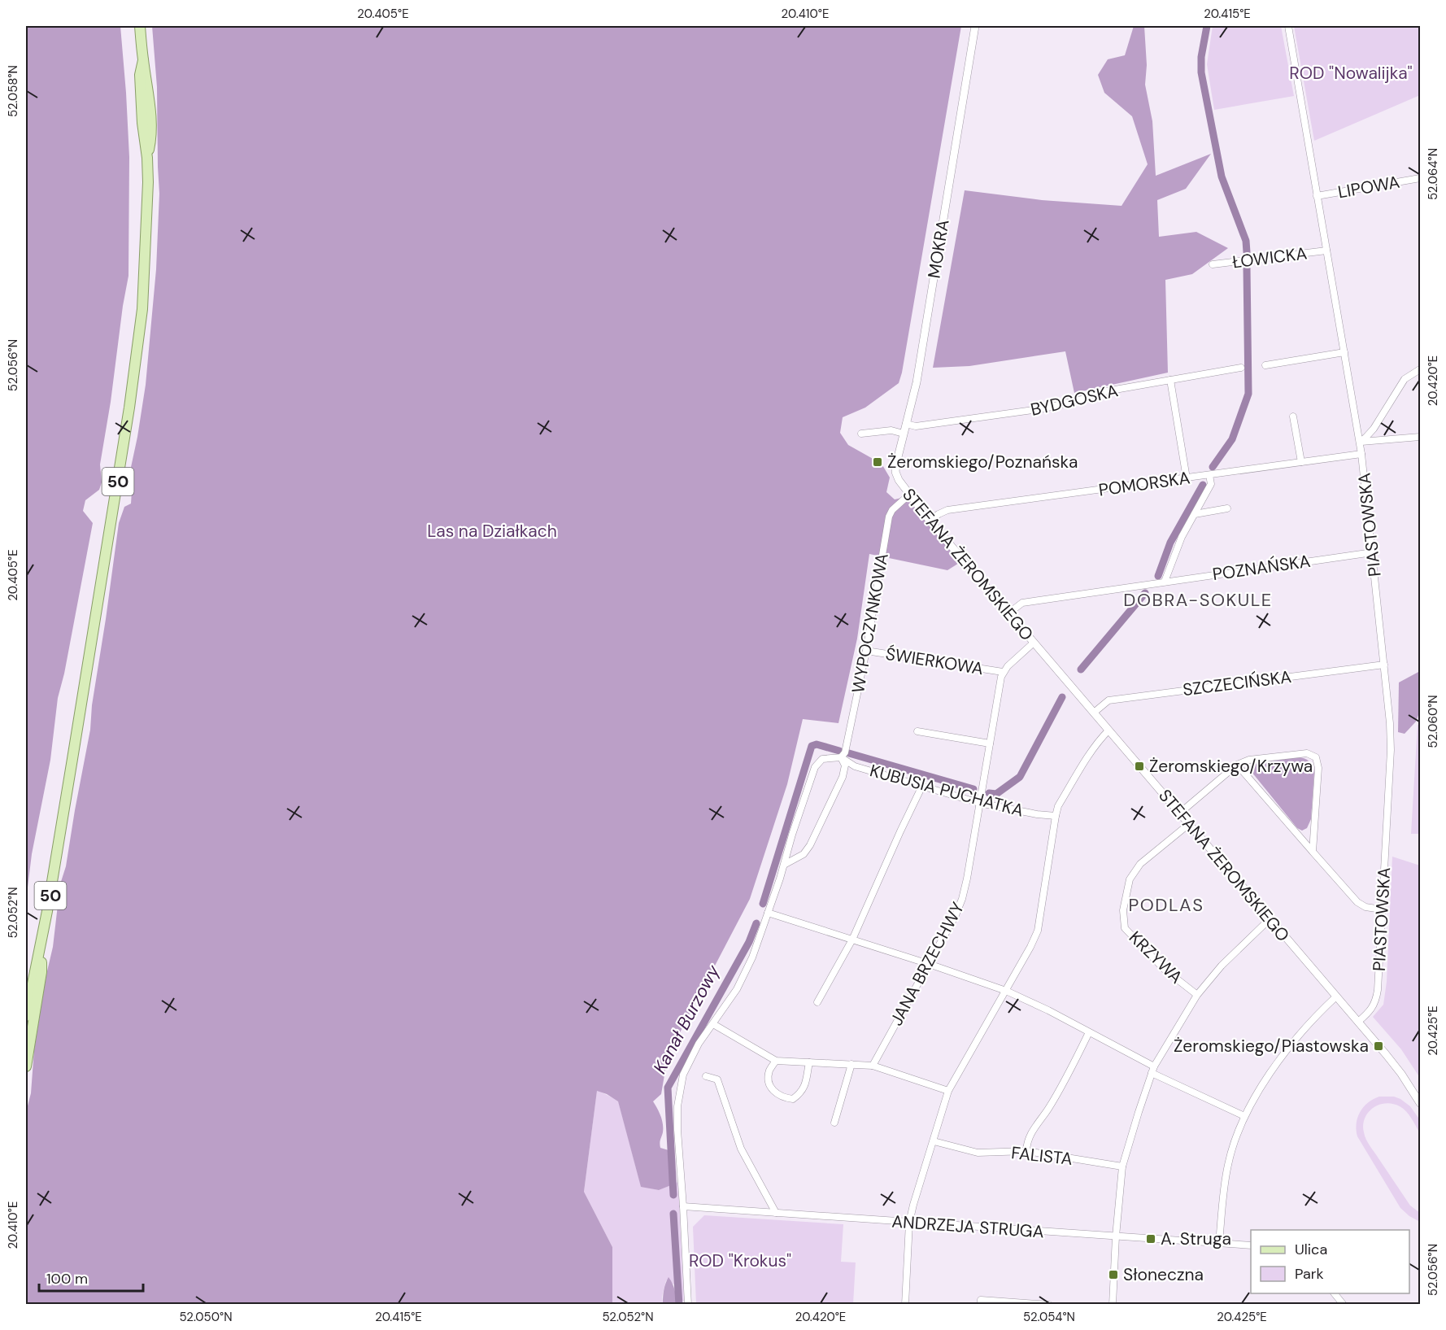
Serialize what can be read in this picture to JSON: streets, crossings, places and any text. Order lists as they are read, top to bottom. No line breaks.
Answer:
{"streets":{"main road":["50"],"street":["LIPOWA","MOKRA","ŁOWICKA","BYDGOSKA","POMORSKA","PIASTOWSKA","STEFANA ŻEROMSKIEGO","POZNAŃSKA","WYPOCZYNKOWA","ŚWIERKOWA","SZCZECIŃSKA","KUBUSIA PUCHATKA","KRZYWA","JANA BRZECHWY","FALISTA","ANDRZEJA STRUGA"]},"crossings":[["LIPOWA","PIASTOWSKA"],["MOKRA","BYDGOSKA"],["MOKRA","STEFANA ŻEROMSKIEGO"],["ŁOWICKA","PIASTOWSKA"],["POMORSKA","PIASTOWSKA"],["POMORSKA","STEFANA ŻEROMSKIEGO"],["PIASTOWSKA","STEFANA ŻEROMSKIEGO"],["PIASTOWSKA","POZNAŃSKA"],["PIASTOWSKA","SZCZECIŃSKA"],["STEFANA ŻEROMSKIEGO","POZNAŃSKA"],["STEFANA ŻEROMSKIEGO","WYPOCZYNKOWA"],["STEFANA ŻEROMSKIEGO","SZCZECIŃSKA"],["STEFANA ŻEROMSKIEGO","KRZYWA"],["WYPOCZYNKOWA","ŚWIERKOWA"],["WYPOCZYNKOWA","KUBUSIA PUCHATKA"],["ŚWIERKOWA","JANA BRZECHWY"],["KUBUSIA PUCHATKA","JANA BRZECHWY"]],"districts":["DOBRA-SOKULE","PODLAS"],"water":["Kanał Burzowy"],"parks":["ROD \"Nowalijka\"","Las na Działkach","ROD \"Krokus\""],"places":{"transit":["Żeromskiego/Poznańska","Żeromskiego/Krzywa","Żeromskiego/Piastowska","A. Struga","Słoneczna"]},"legend":["Ulica","Park"],"scale_bar":"100 m","coordinates":["20.405°E","20.410°E","20.415°E","52.058°N","52.064°N","52.056°N","20.420°E","52.060°N","52.052°N","20.425°E","52.050°N","52.054°N"]}
